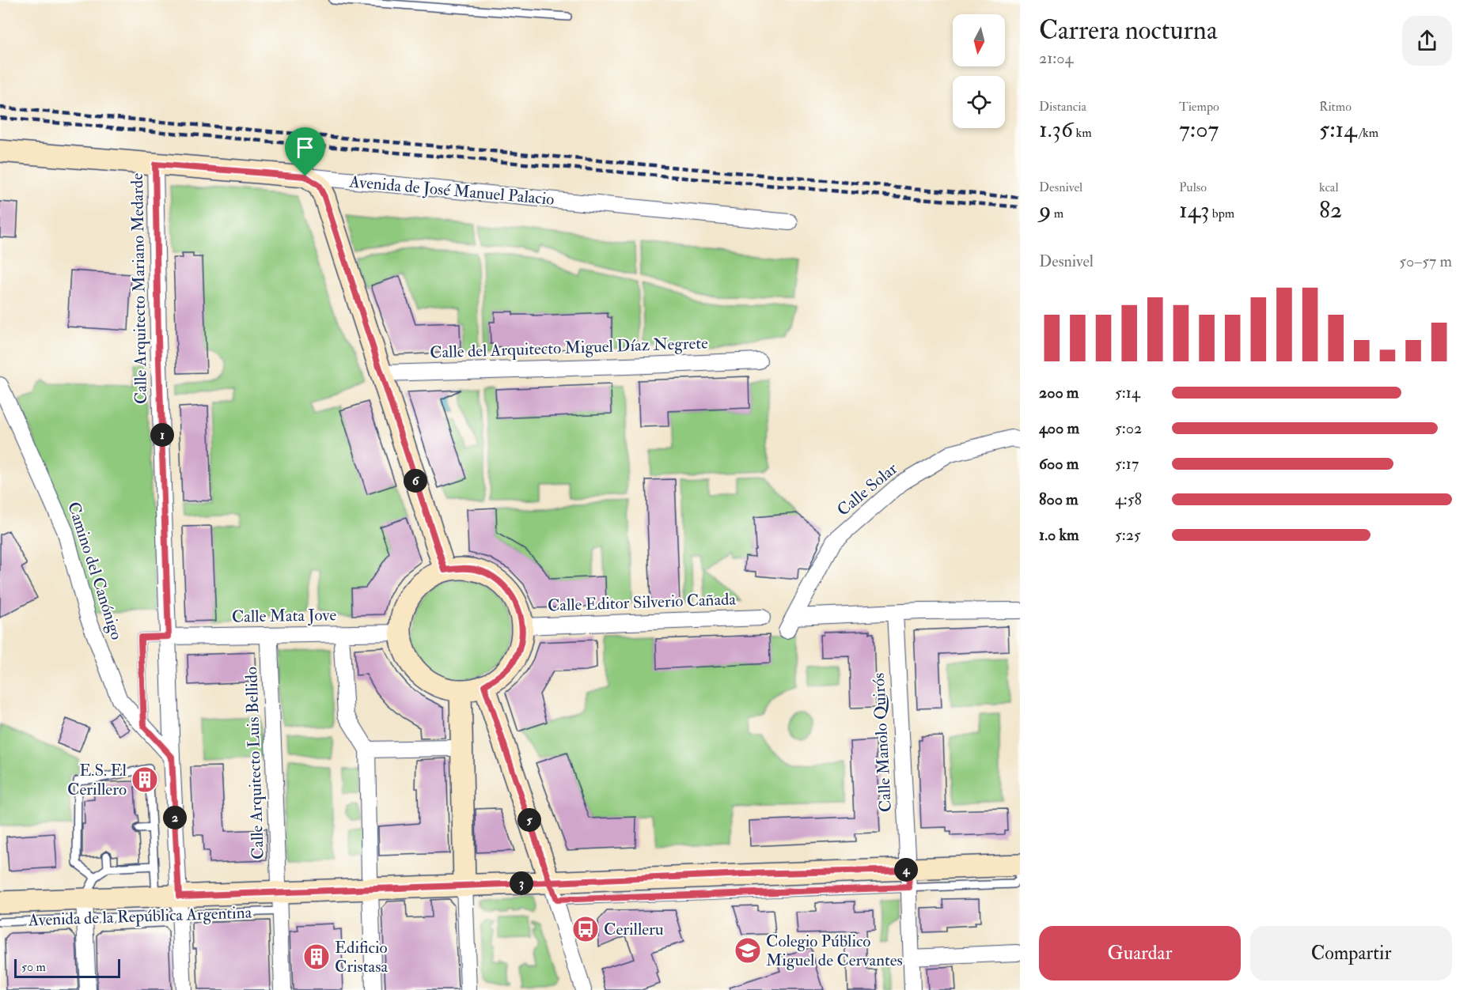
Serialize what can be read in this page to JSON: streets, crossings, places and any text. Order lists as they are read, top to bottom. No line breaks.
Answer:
{"streets":{"street":["Avenida de José Manuel Palacio","Calle Arquitecto Mariano Medarde","Calle del Arquitecto Miguel Díaz Negrete","Calle Solar","Camino del Canónigo","Calle Editor Silverio Cañada","Calle Mata Jove","Calle Manolo Quirós","Calle Arquitecto Luis Bellido","Avenida de la República Argentina"]},"crossings":[["Avenida de José Manuel Palacio","Calle Arquitecto Mariano Medarde"],["Calle Arquitecto Mariano Medarde","Camino del Canónigo"],["Calle Arquitecto Mariano Medarde","Calle Mata Jove"],["Calle Arquitecto Mariano Medarde","Avenida de la República Argentina"],["Calle Editor Silverio Cañada","Calle Mata Jove"],["Calle Manolo Quirós","Avenida de la República Argentina"],["Calle Arquitecto Luis Bellido","Avenida de la República Argentina"]],"places":{"building":["E.S. El Cerillero","Edificio Cristasa"],"bus stop":["Cerilleru"],"school or university":["Colegio Público Miguel de Cervantes"]},"scale_bar":"50 m","north":"bottom","page":{"heading":["Carrera nocturna","21:04"],"stats":[["Distancia","1.36 km"],["Tiempo","7:07"],["Ritmo","5:14 /km"],["Desnivel","9 m"],["Pulso","143 bpm"],["kcal","82"]],"chart":["Desnivel","50–57 m"],"list":[{"name":"200 m","note":"5:14"},{"name":"400 m","note":"5:02"},{"name":"600 m","note":"5:17"},{"name":"800 m","note":"4:58"},{"name":"1.0 km","note":"5:25"}],"pins":["1","6","2","5","4","3"],"buttons":["Guardar","Compartir"],"scale":"50 m"}}
